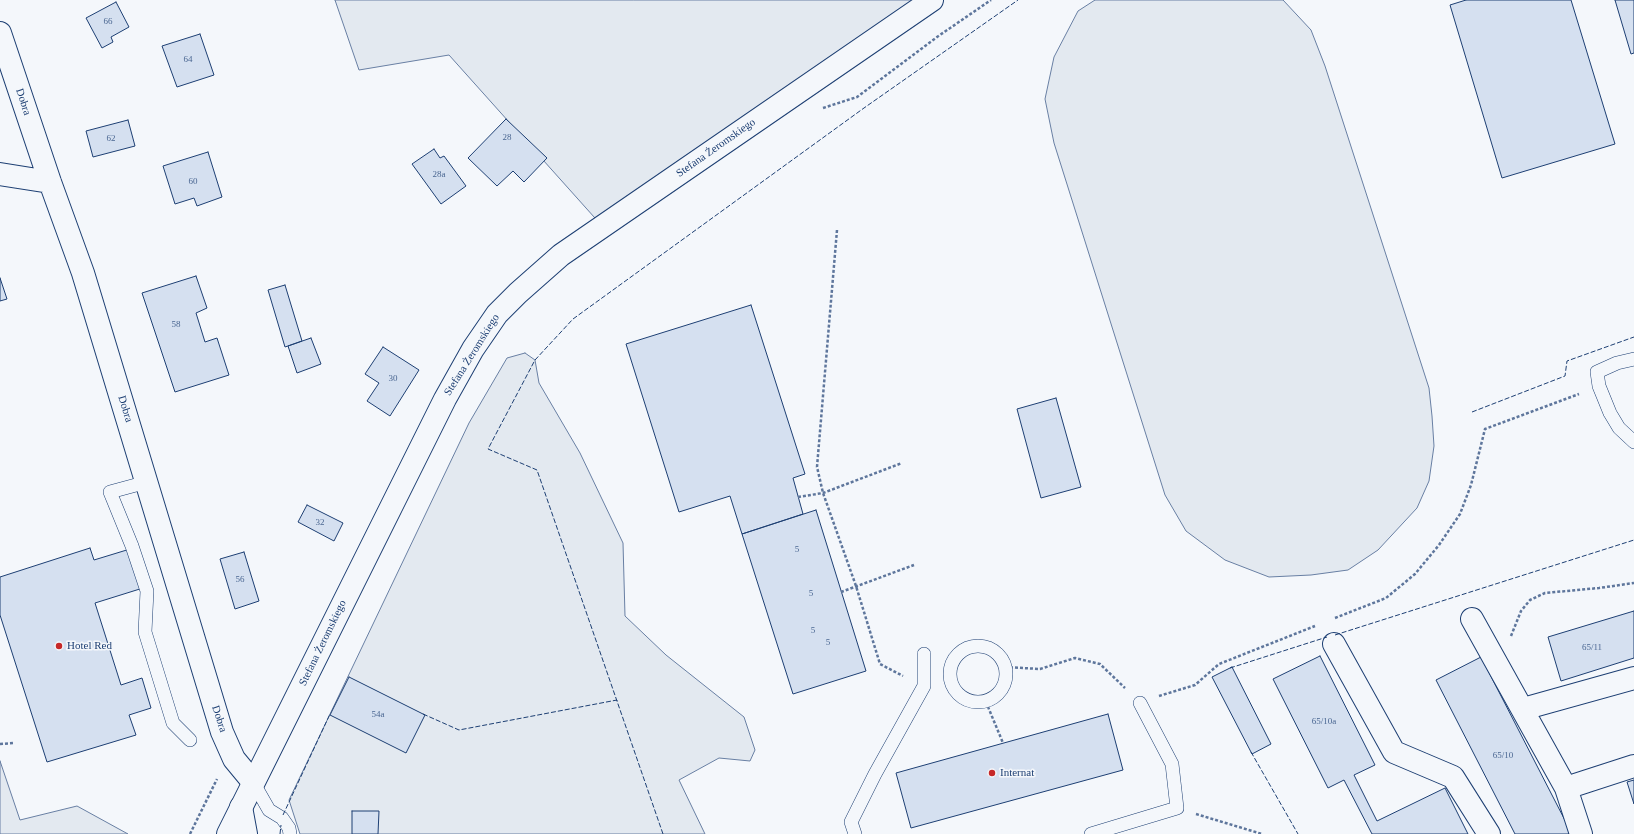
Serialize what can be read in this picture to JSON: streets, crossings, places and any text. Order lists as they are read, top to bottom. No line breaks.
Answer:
{"streets":{"street":["Dobra","Stefana Żeromskiego"]},"crossings":[["Dobra","Stefana Żeromskiego"]],"places":["Hotel Red","Internat"],"house_numbers":["66","64","28","62","28a","60","58","30","32","5","56","5","5","5","65/11","54a","65/10a","65/10"]}
